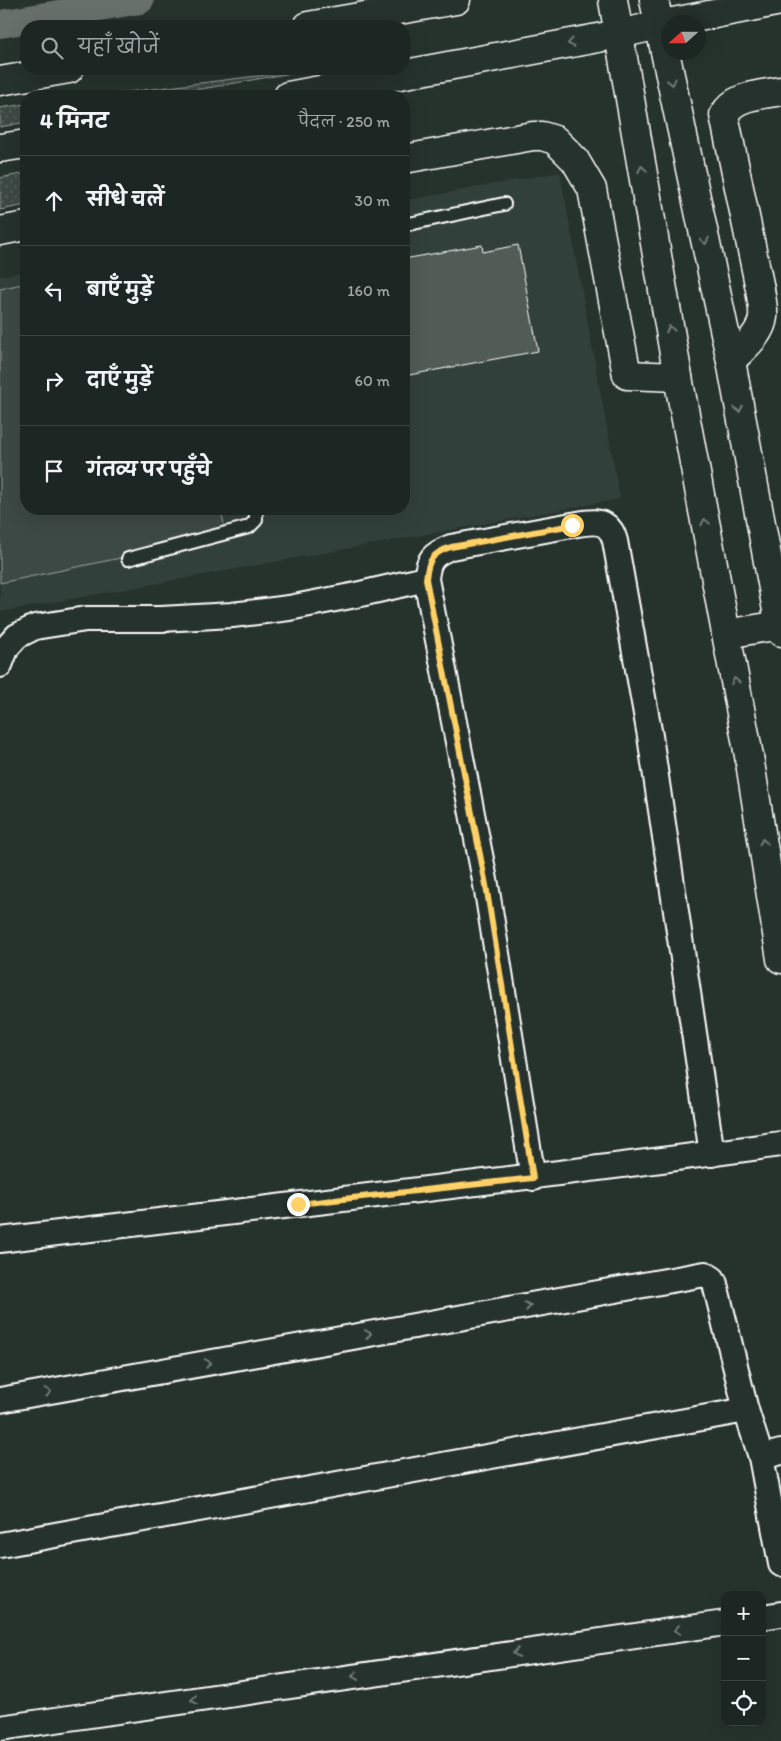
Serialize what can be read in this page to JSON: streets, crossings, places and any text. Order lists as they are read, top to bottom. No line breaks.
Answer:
{"north":"left","page":{"search":"यहाँ खोजें","heading":["4 मिनट","पैदल · 250 m"],"list":[["सीधे चलें","30 m"],["बाएँ मुड़ें","160 m"],["दाएँ मुड़ें","60 m"],"गंतव्य पर पहुँचे"],"map_buttons":["+","−"]}}
